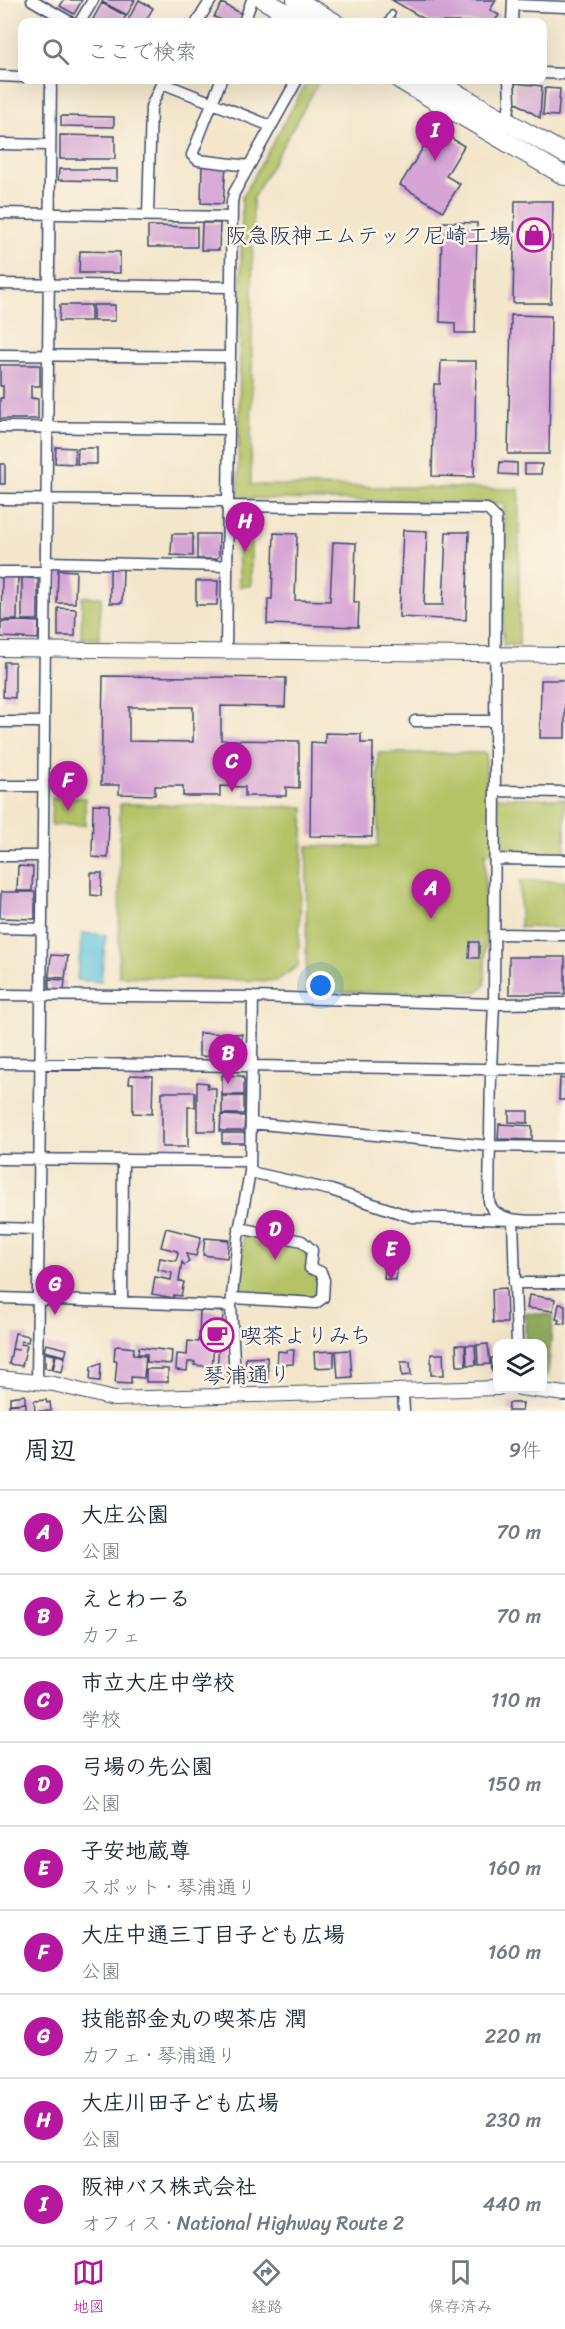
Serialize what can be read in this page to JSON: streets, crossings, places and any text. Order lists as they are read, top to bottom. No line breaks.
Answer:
{"streets":{"street":["琴浦通り"]},"places":{"shop":["阪急阪神エムテック尼崎工場"],"cafe":["喫茶よりみち"]},"page":{"search":"ここで検索","pins":["I","H","C","F","A","B","D","E","G"],"heading":["周辺","9件"],"list":[{"mark":"A","name":"大庄公園","note":"公園","value":"70 m"},{"mark":"B","name":"えとわーる","note":"カフェ","value":"70 m"},{"mark":"C","name":"市立大庄中学校","note":"学校","value":"110 m"},{"mark":"D","name":"弓場の先公園","note":"公園","value":"150 m"},{"mark":"E","name":"子安地蔵尊","note":"スポット · 琴浦通り","value":"160 m"},{"mark":"F","name":"大庄中通三丁目子ども広場","note":"公園","value":"160 m"},{"mark":"G","name":"技能部金丸の喫茶店 潤","note":"カフェ · 琴浦通り","value":"220 m"},{"mark":"H","name":"大庄川田子ども広場","note":"公園","value":"230 m"},{"mark":"I","name":"阪神バス株式会社","note":"オフィス · National Highway Route 2","value":"440 m"}],"nav":["地図","経路","保存済み"]}}
